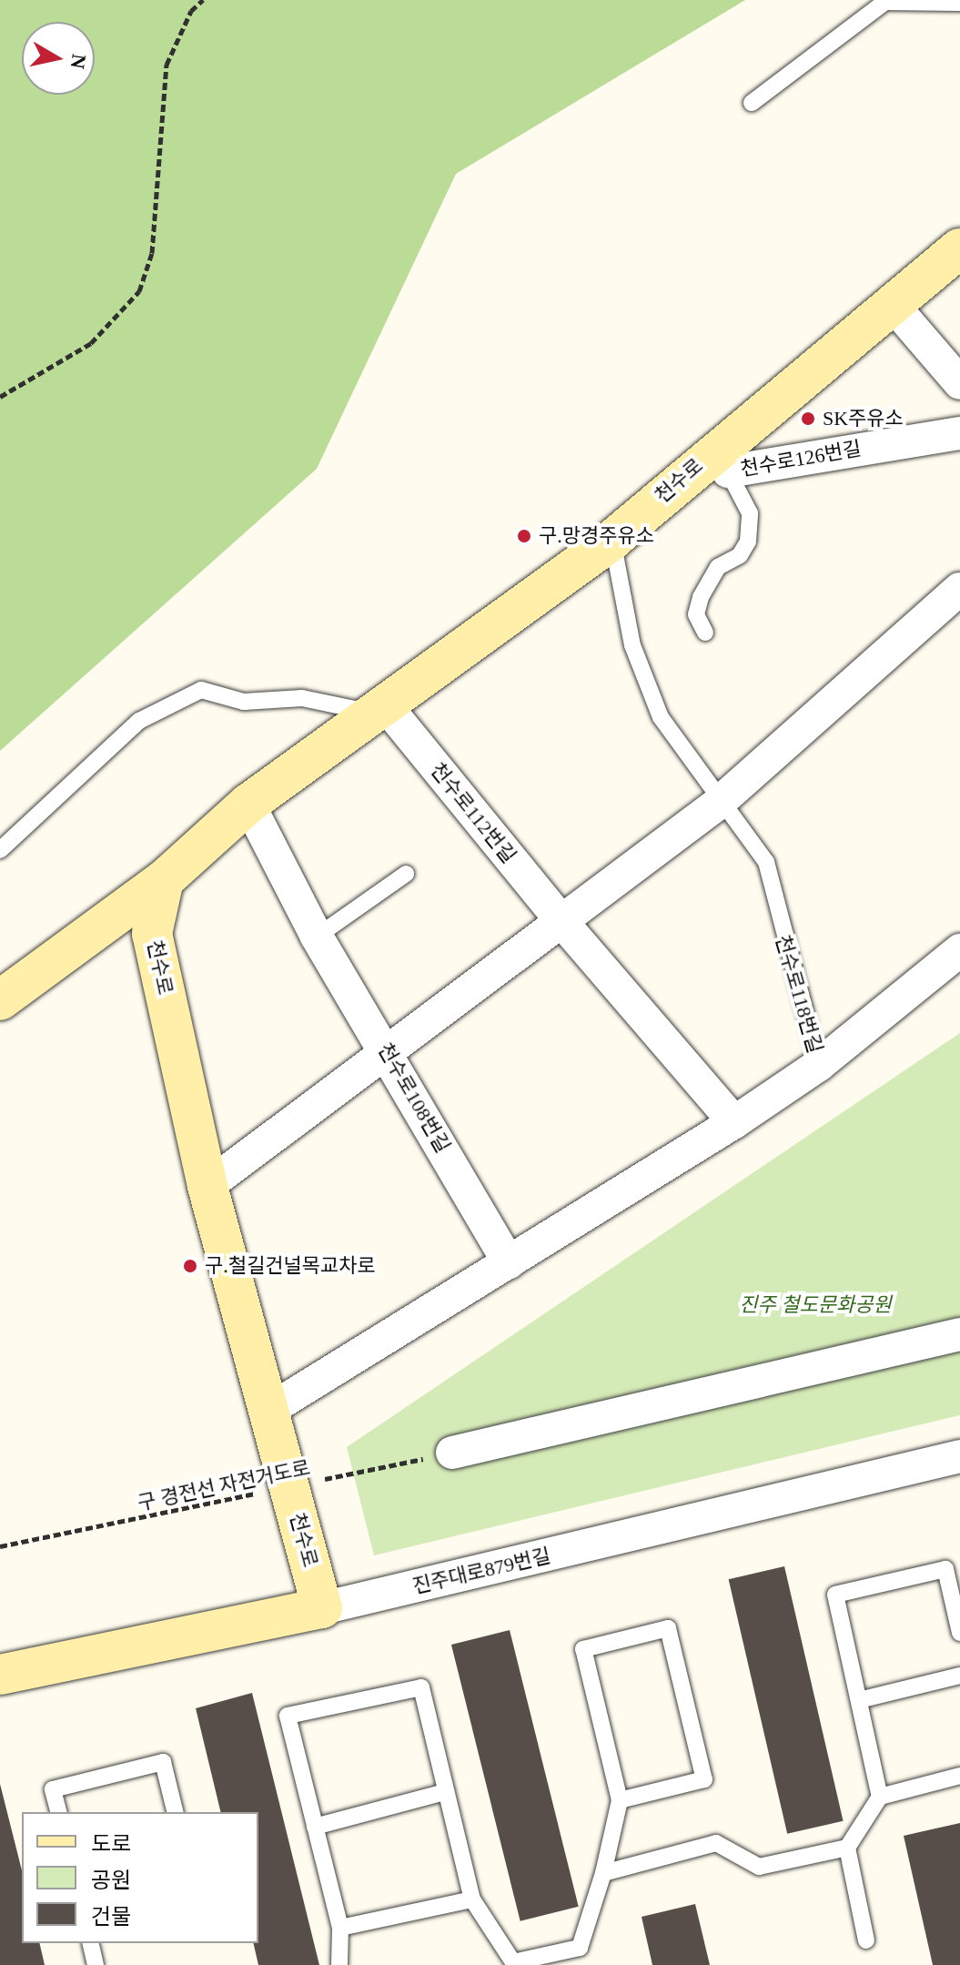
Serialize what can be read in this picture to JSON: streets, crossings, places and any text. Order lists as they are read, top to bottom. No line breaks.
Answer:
{"streets":{"street":["천수로126번길","천수로","천수로112번길","천수로118번길","천수로108번길","진주대로879번길"],"path":["구 경전선 자전거도로"]},"crossings":[["천수로126번길","천수로"],["천수로","천수로112번길"],["천수로","천수로118번길"],["천수로","천수로108번길"],["천수로","구 경전선 자전거도로"],["천수로","진주대로879번길"]],"parks":["진주 철도문화공원"],"places":["SK주유소","구.망경주유소","구.철길건널목교차로"],"legend":["도로","공원","건물"],"north":"right"}
